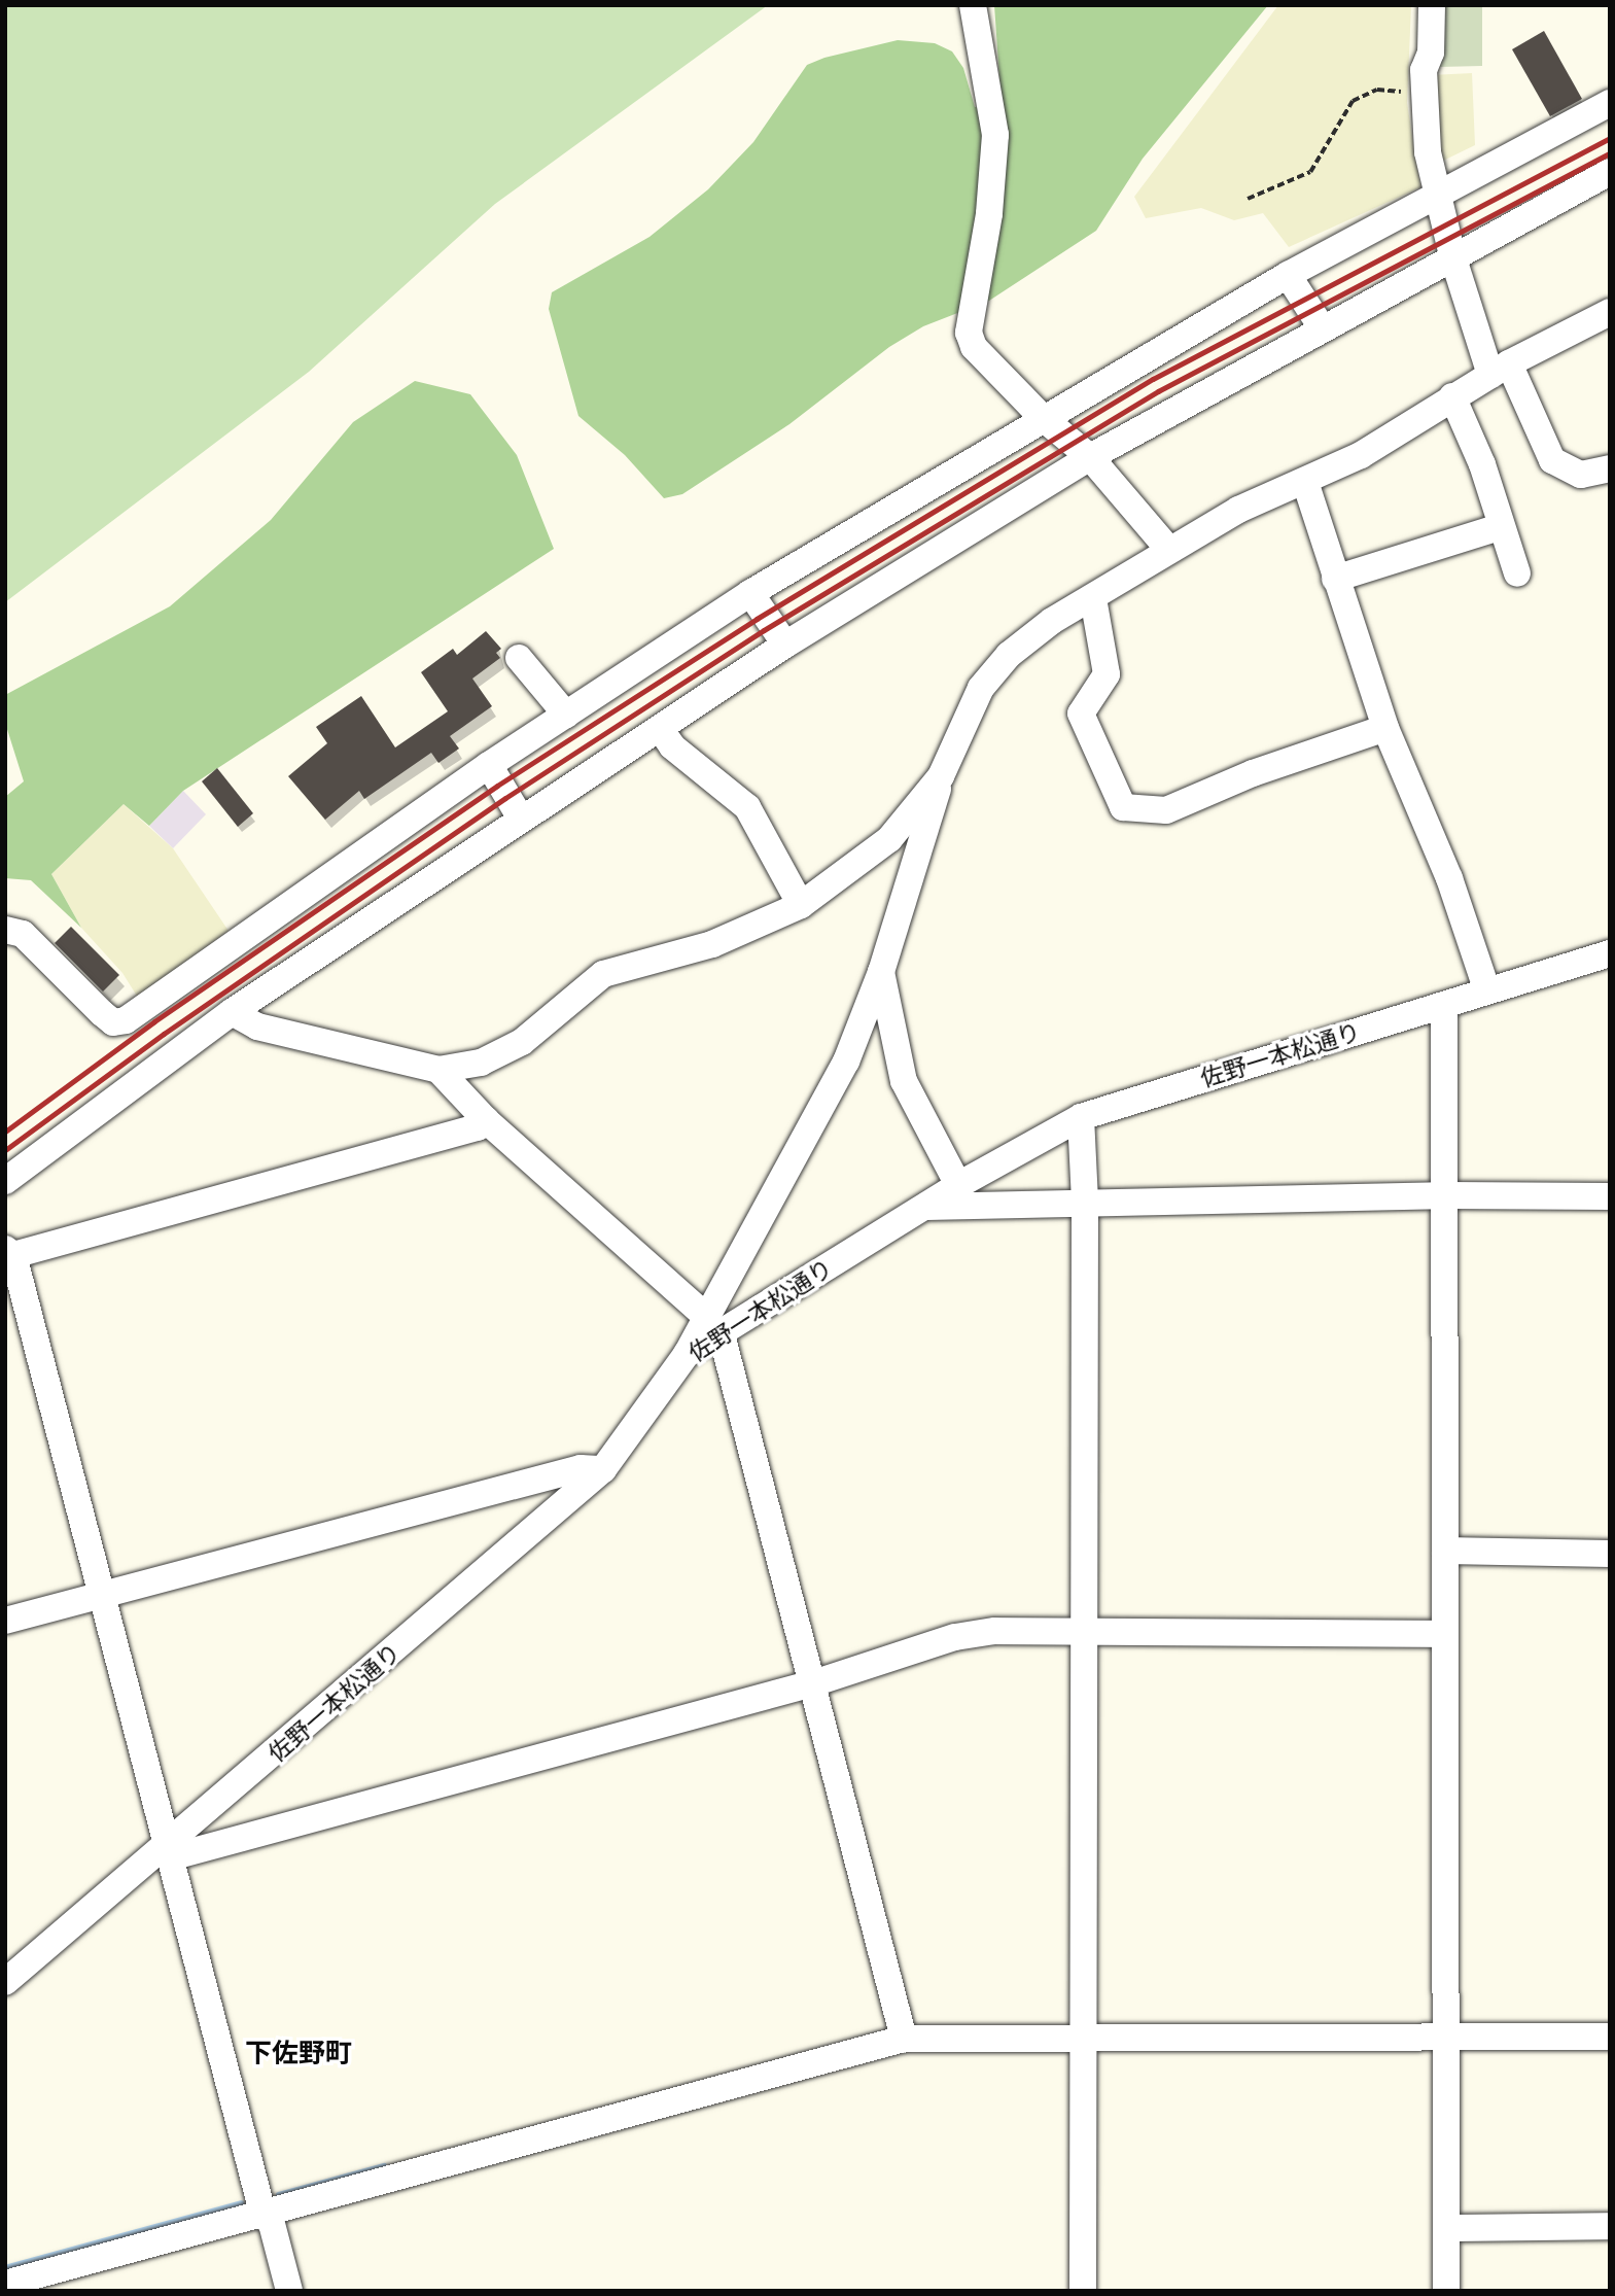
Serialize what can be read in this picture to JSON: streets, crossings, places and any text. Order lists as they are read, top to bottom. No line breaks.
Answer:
{"streets":{"street":["佐野一本松通り"]},"districts":["下佐野町"]}
